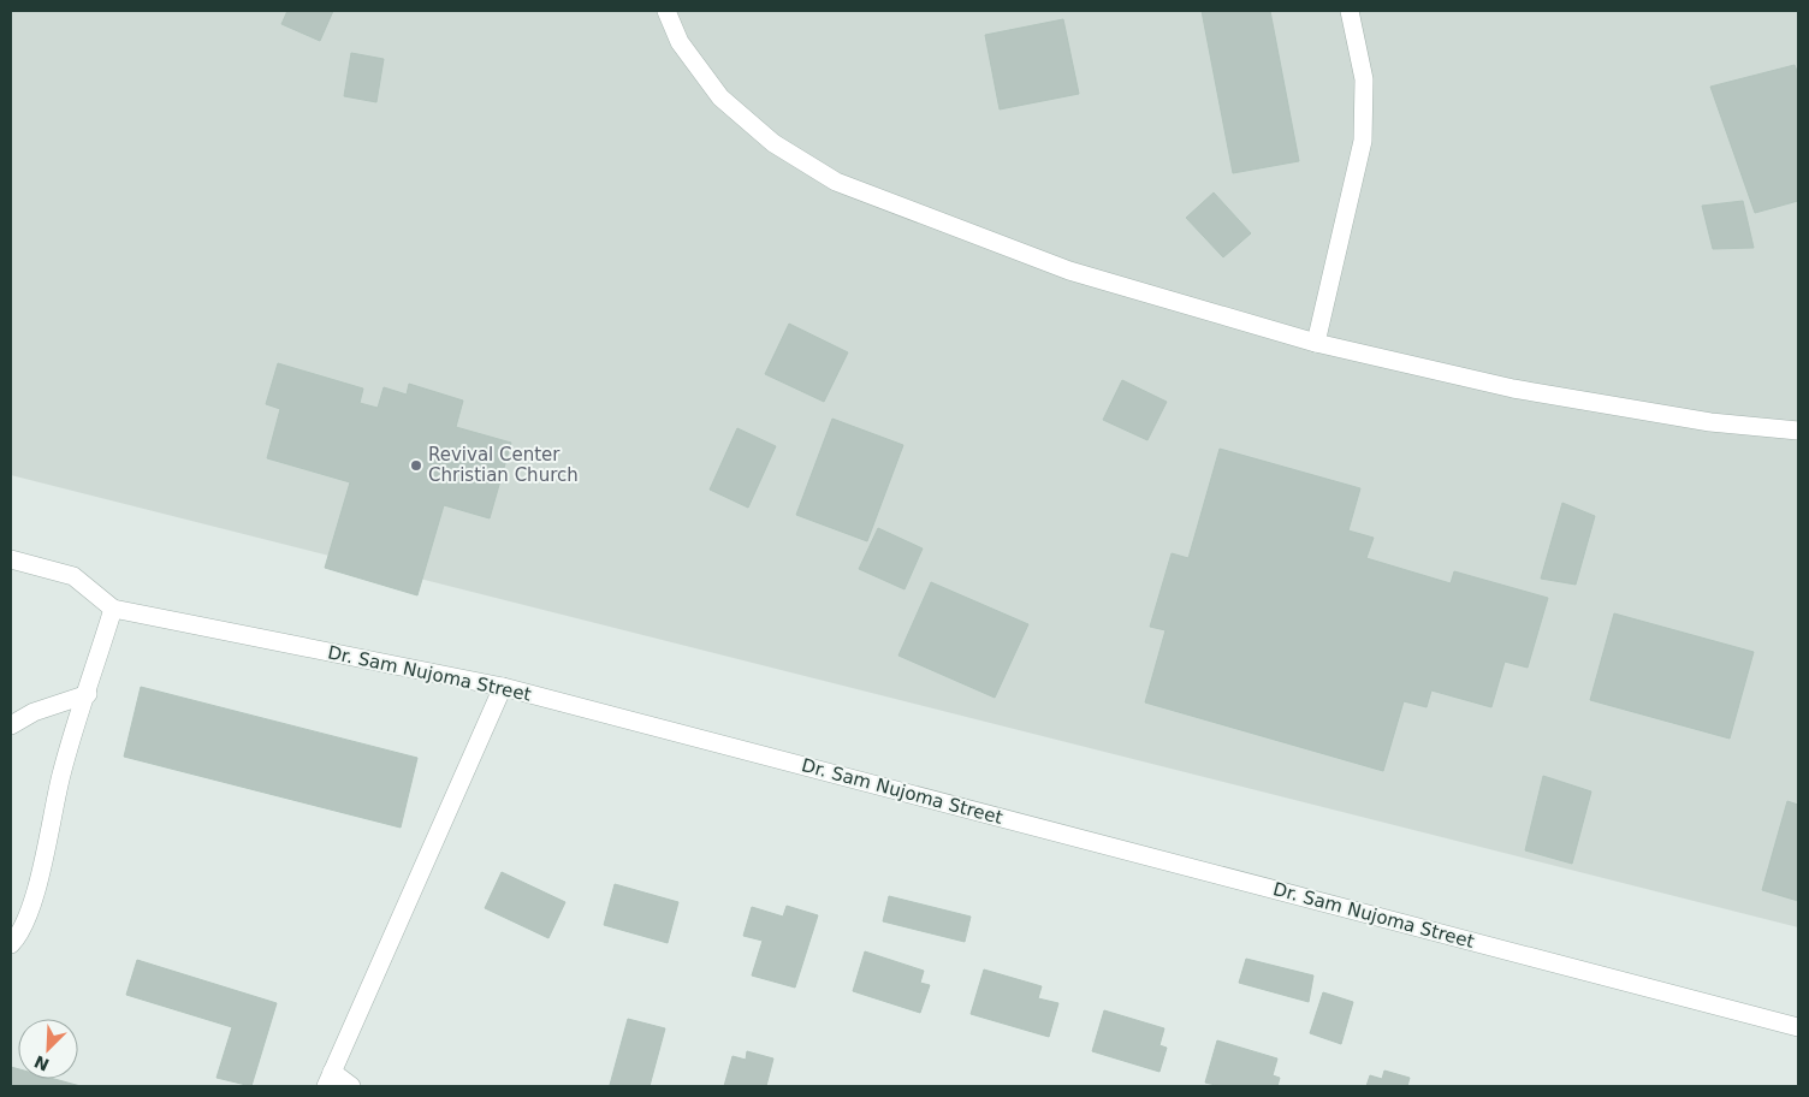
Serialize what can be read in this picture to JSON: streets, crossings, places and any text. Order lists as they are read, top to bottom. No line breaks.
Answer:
{"streets":{"street":["Dr. Sam Nujoma Street"]},"places":["Revival Center Christian Church"],"north":"bottom left"}
